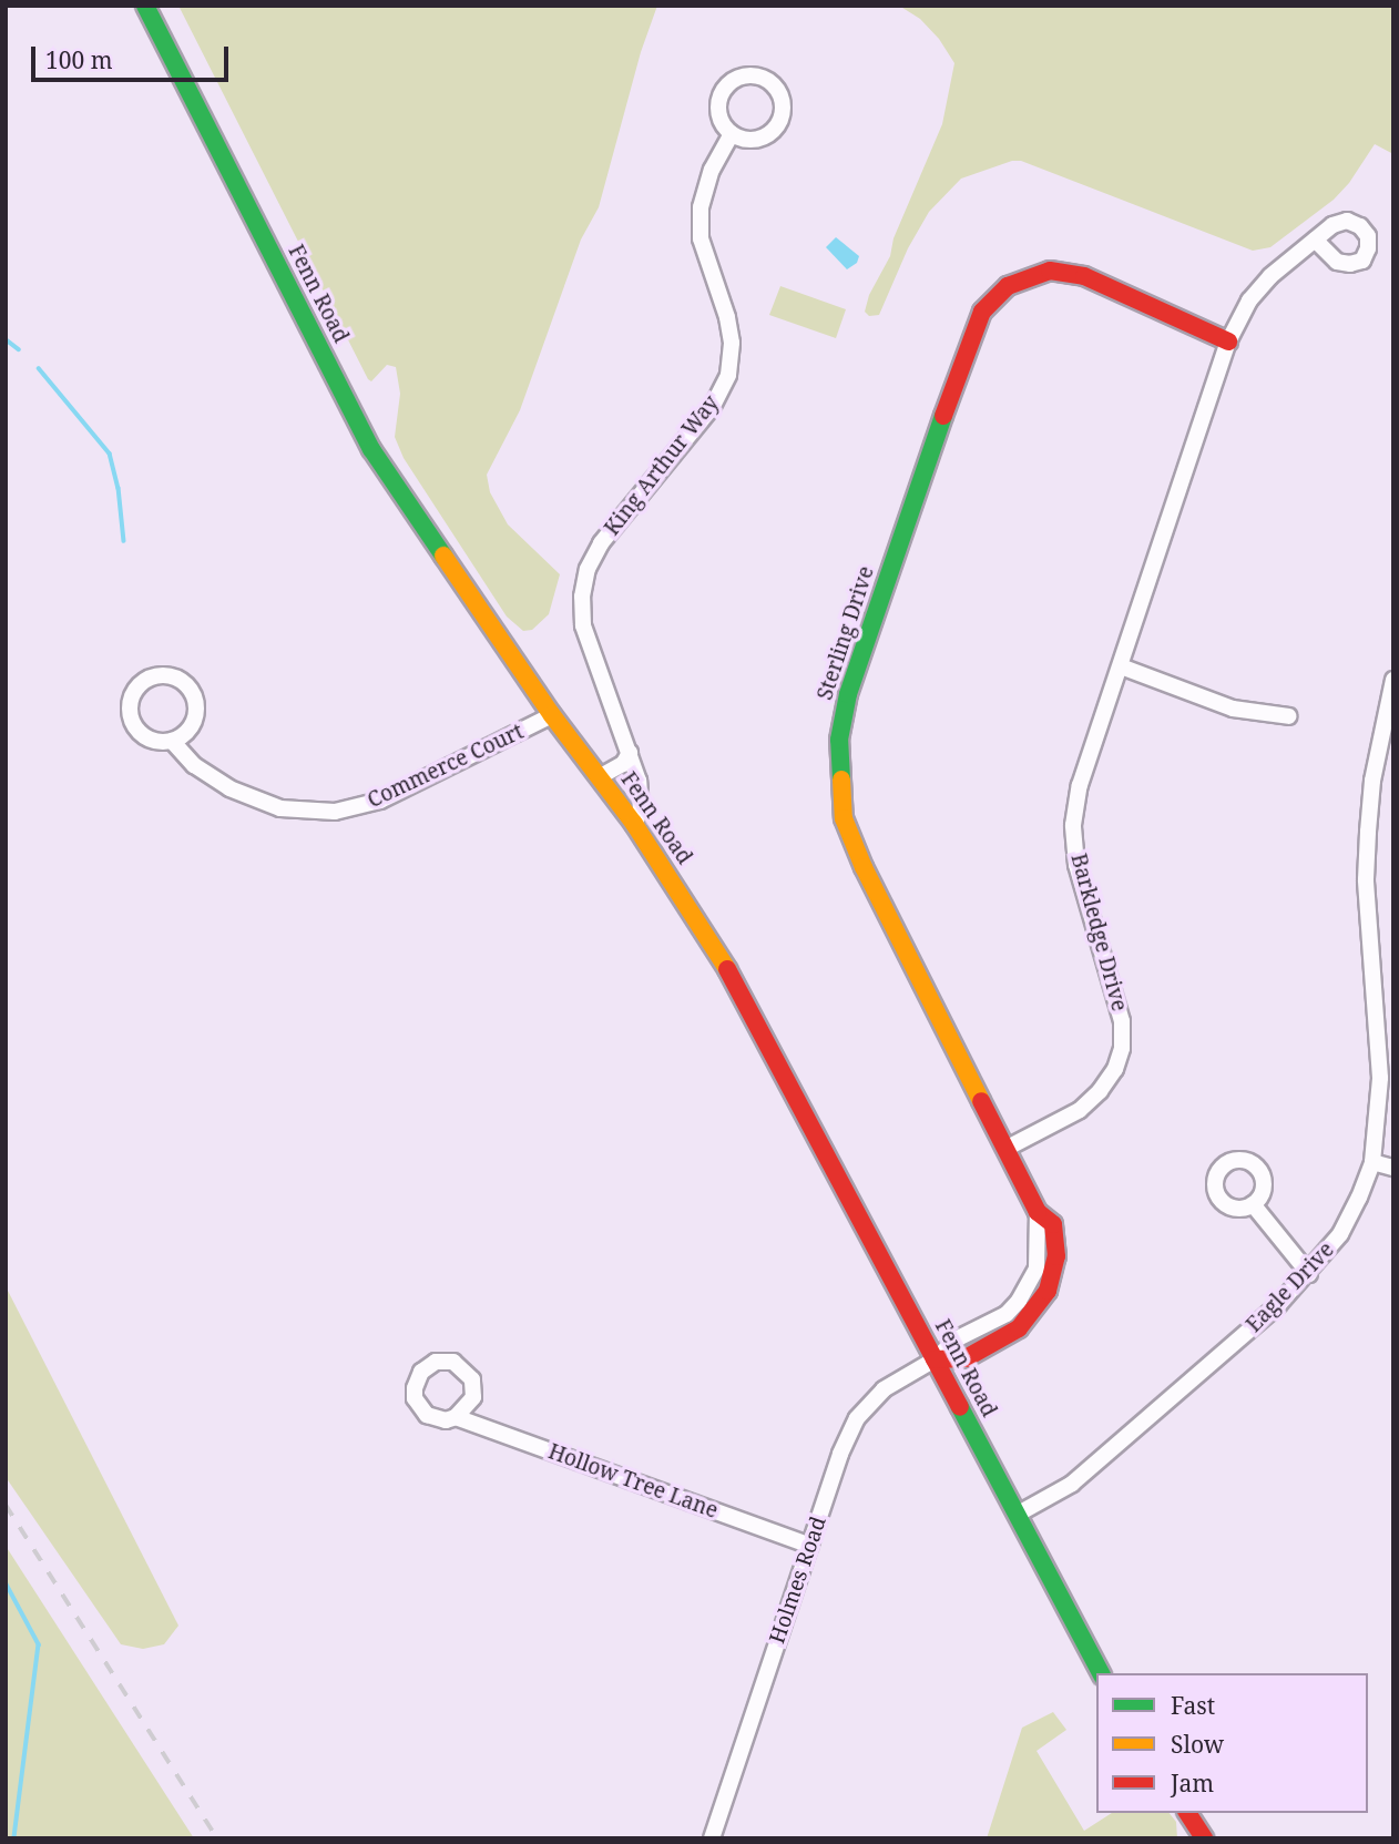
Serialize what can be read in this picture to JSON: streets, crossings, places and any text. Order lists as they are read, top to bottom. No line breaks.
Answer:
{"streets":{"street":["Fenn Road","King Arthur Way","Sterling Drive","Commerce Court","Barkledge Drive","Eagle Drive","Hollow Tree Lane","Holmes Road"]},"crossings":[["Fenn Road","King Arthur Way"],["Fenn Road","Sterling Drive"],["Fenn Road","Commerce Court"],["Fenn Road","Eagle Drive"],["Fenn Road","Holmes Road"],["Sterling Drive","Barkledge Drive"],["Sterling Drive","Holmes Road"],["Hollow Tree Lane","Holmes Road"]],"legend":["Fast","Slow","Jam"],"scale_bar":"100 m"}
